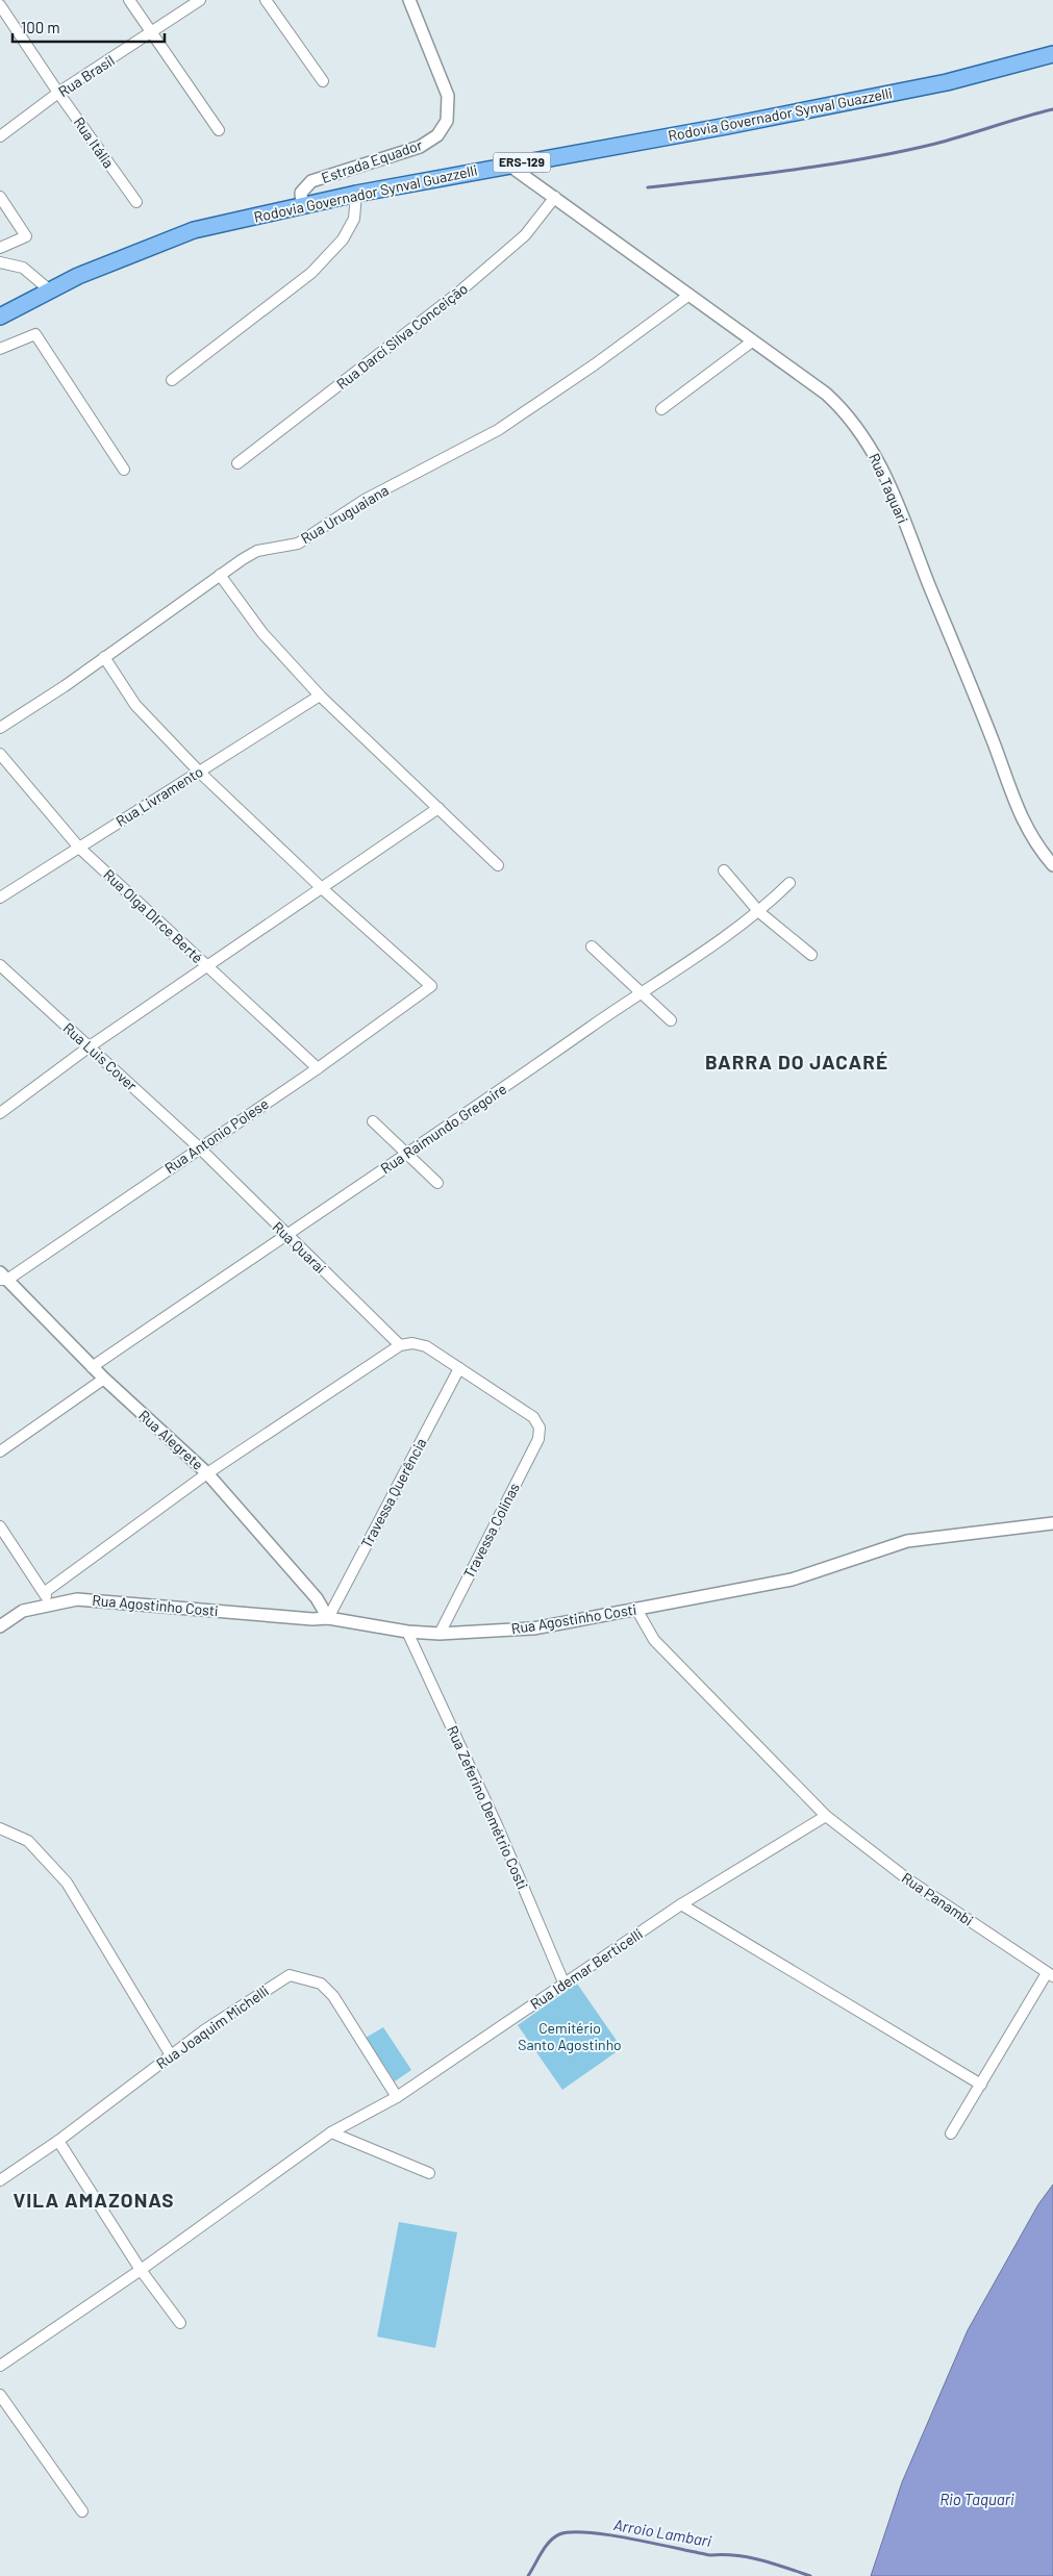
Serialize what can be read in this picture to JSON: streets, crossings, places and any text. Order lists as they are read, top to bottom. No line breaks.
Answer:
{"streets":{"main road":["Rodovia Governador Synval Guazzelli","ERS-129"],"street":["Rua Brasil","Rua Itália","Estrada Equador","Rua Darcí Silva Conceição","Rua Taquari","Rua Uruguaiana","Rua Livramento","Rua Olga DIrce Berté","Rua Luis Cover","Rua Raimundo Gregoire","Rua Antonio Polese","Rua Quaraí","Rua Alegrete","Travessa Querência","Travessa Colinas","Rua Agostinho Costi","Rua Zeferino Demétrio Costi","Rua Panambi","Rua Idemar Berticelli","Rua Joaquim Michelli"]},"crossings":[["Rua Brasil","Rua Itália"],["Rodovia Governador Synval Guazzelli","Estrada Equador"],["Rodovia Governador Synval Guazzelli","Rua Taquari"],["Rua Darcí Silva Conceição","Rua Taquari"],["Rua Taquari","Rua Uruguaiana"],["Rua Livramento","Rua Olga DIrce Berté"],["Rua Olga DIrce Berté","Rua Antonio Polese"],["Rua Luis Cover","Rua Antonio Polese"],["Rua Luis Cover","Rua Quaraí"],["Rua Raimundo Gregoire","Rua Quaraí"],["Rua Raimundo Gregoire","Rua Alegrete"],["Rua Antonio Polese","Rua Quaraí"],["Rua Antonio Polese","Rua Alegrete"],["Rua Alegrete","Travessa Querência"],["Rua Alegrete","Rua Agostinho Costi"],["Travessa Querência","Travessa Colinas"],["Travessa Querência","Rua Agostinho Costi"],["Travessa Colinas","Rua Agostinho Costi"],["Rua Agostinho Costi","Rua Zeferino Demétrio Costi"],["Rua Agostinho Costi","Rua Panambi"],["Rua Zeferino Demétrio Costi","Rua Idemar Berticelli"],["Rua Panambi","Rua Idemar Berticelli"],["Rua Idemar Berticelli","Rua Joaquim Michelli"]],"districts":["BARRA DO JACARÉ","VILA AMAZONAS"],"water":["Rio Taquari","Arroio Lambari"],"parks":["Cemitério Santo Agostinho"],"scale_bar":"100 m"}
